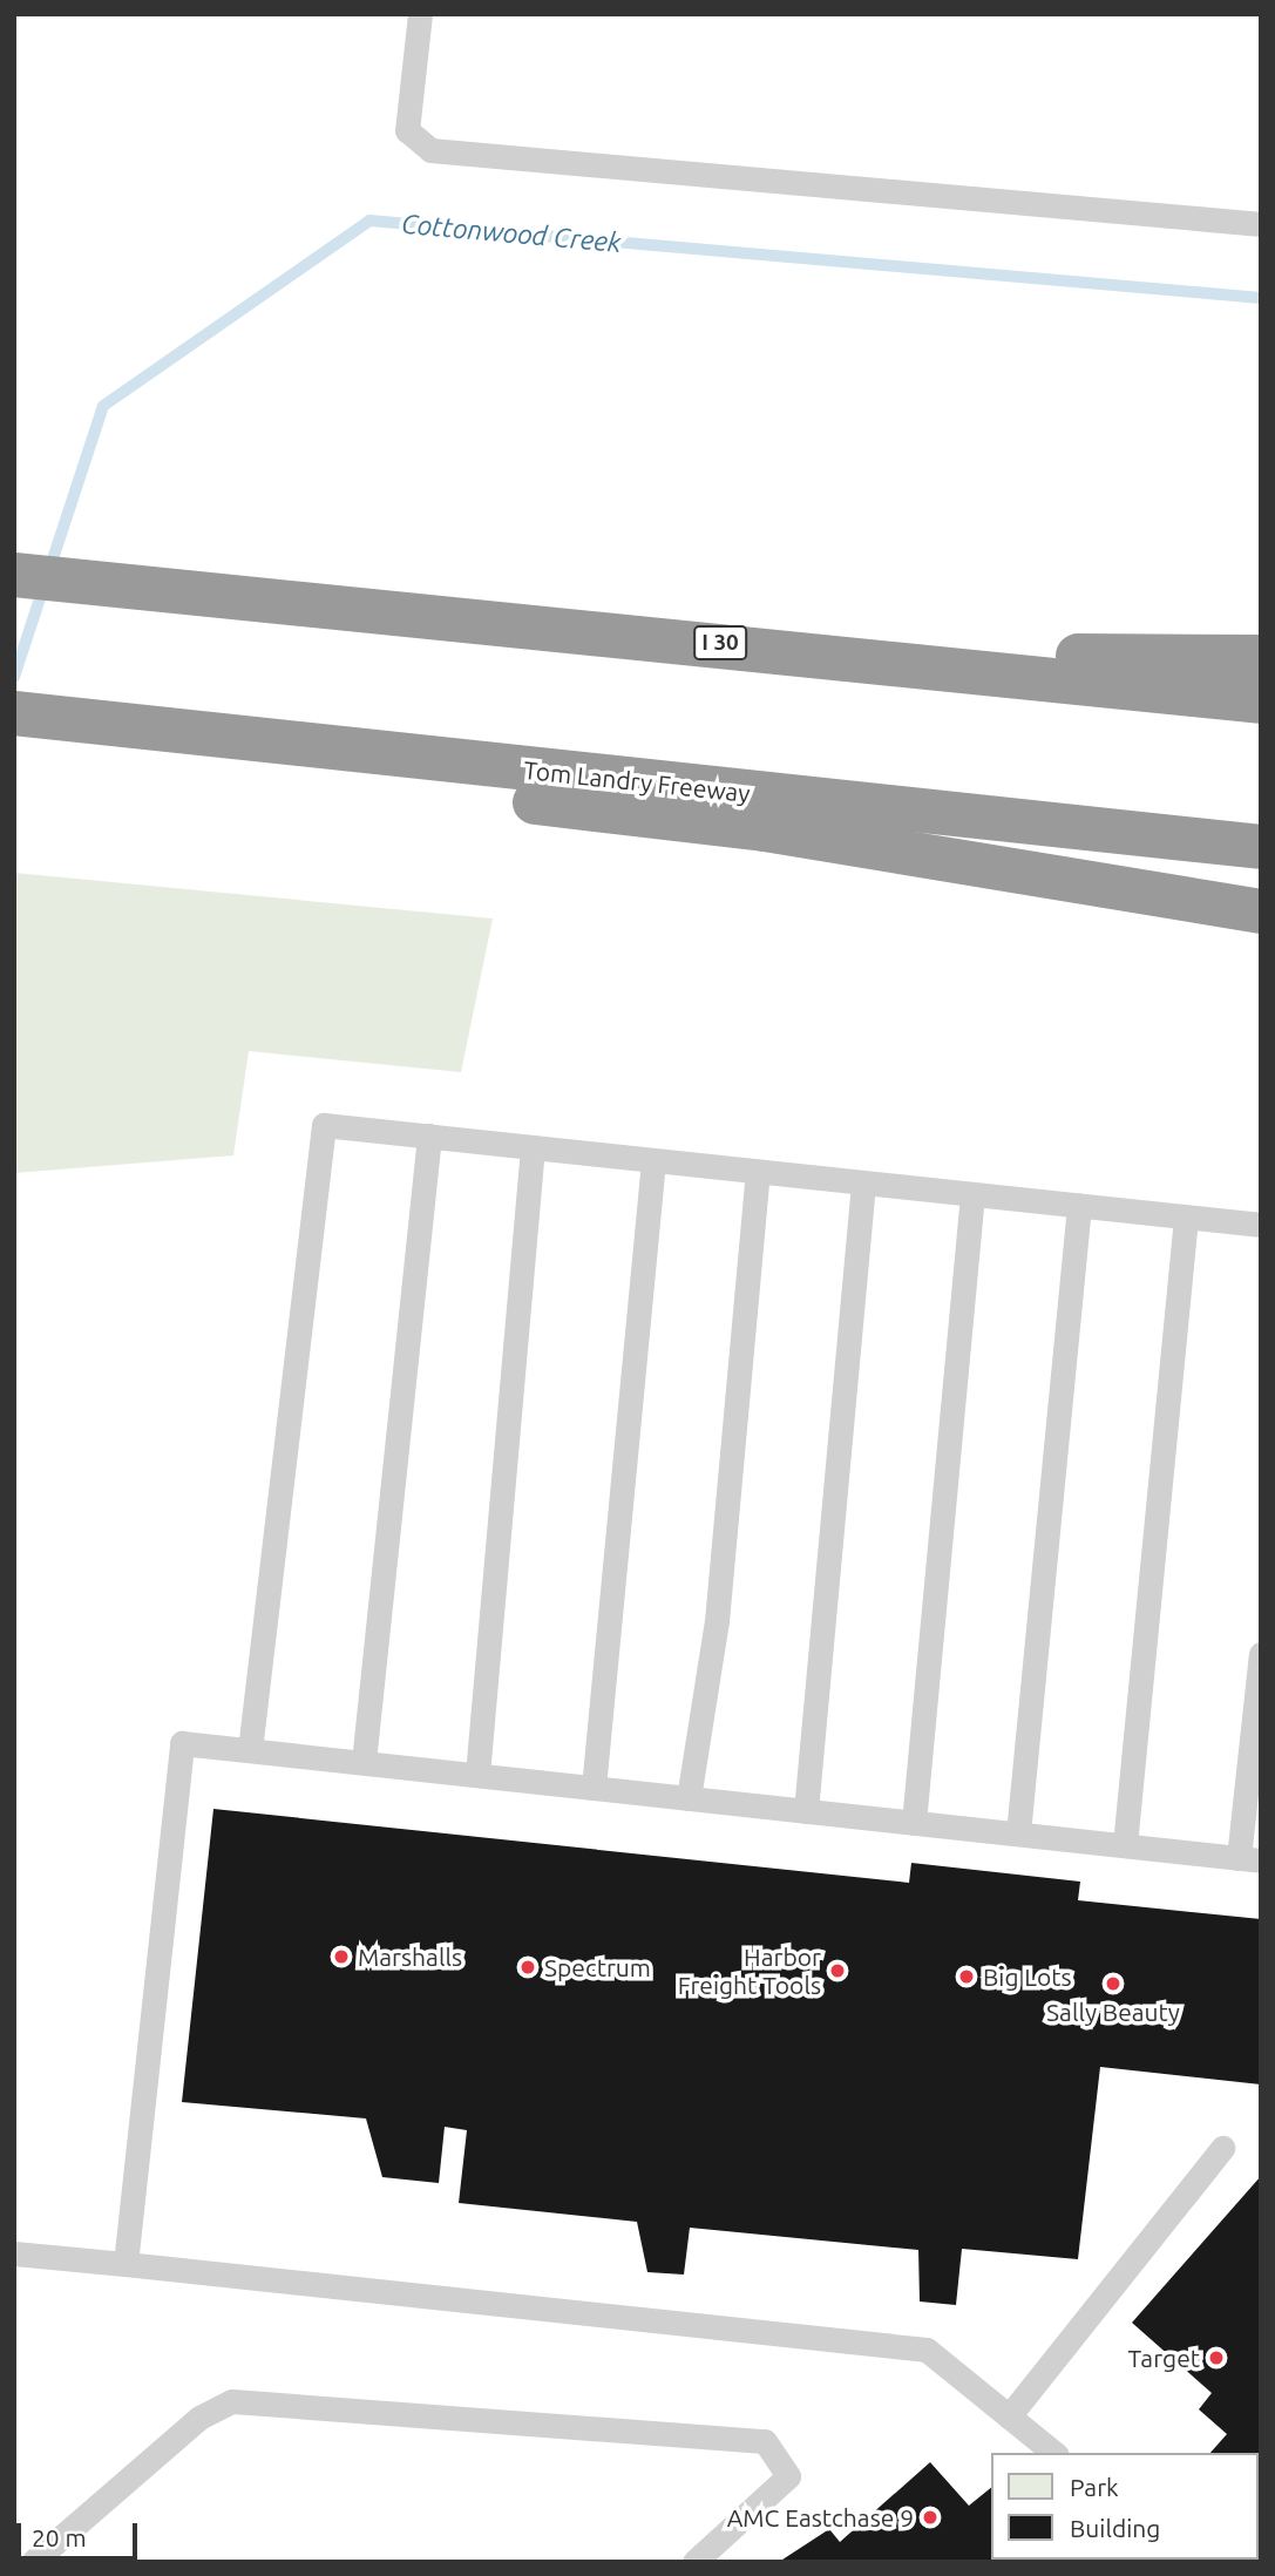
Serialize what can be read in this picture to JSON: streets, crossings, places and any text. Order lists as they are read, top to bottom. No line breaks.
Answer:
{"streets":{"highway":["I 30","Tom Landry Freeway"]},"water":["Cottonwood Creek"],"places":["Marshalls","Spectrum","Harbor Freight Tools","Big Lots","Sally Beauty","Target","AMC Eastchase 9"],"legend":["Park","Building"],"scale_bar":"20 m"}
